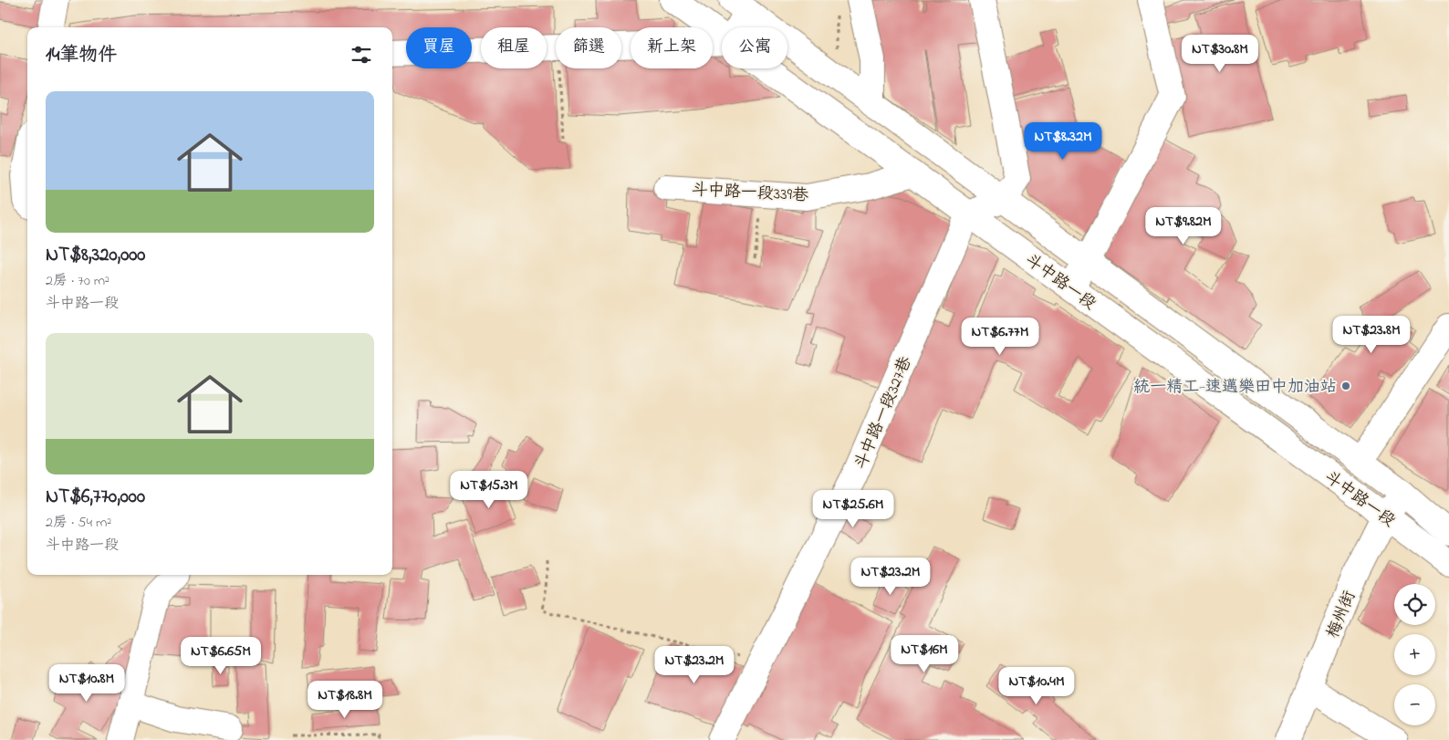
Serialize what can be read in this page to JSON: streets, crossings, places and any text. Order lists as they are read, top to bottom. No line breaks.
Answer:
{"streets":{"main road":["斗中路一段339巷","斗中路一段","斗中路一段327巷","梅州街"]},"crossings":[["斗中路一段339巷","斗中路一段"],["斗中路一段","斗中路一段327巷"],["斗中路一段","梅州街"]],"places":["統一精工-速邁樂田中加油站"],"page":{"chip":["買屋","租屋","篩選","新上架","公寓"],"heading":"14筆物件","price":["NT$30.8M","NT$8.32M","NT$9.82M","NT$23.8M","NT$6.77M","NT$15.3M","NT$25.6M","NT$23.2M","NT$16M","NT$6.65M","NT$23.2M","NT$10.8M","NT$10.4M","NT$18.8M"],"list":[{"name":"NT$8,320,000","note":"2房 · 70 m² · 斗中路一段"},{"name":"NT$6,770,000","note":"2房 · 54 m² · 斗中路一段"}],"map_buttons":["+","−"]}}
